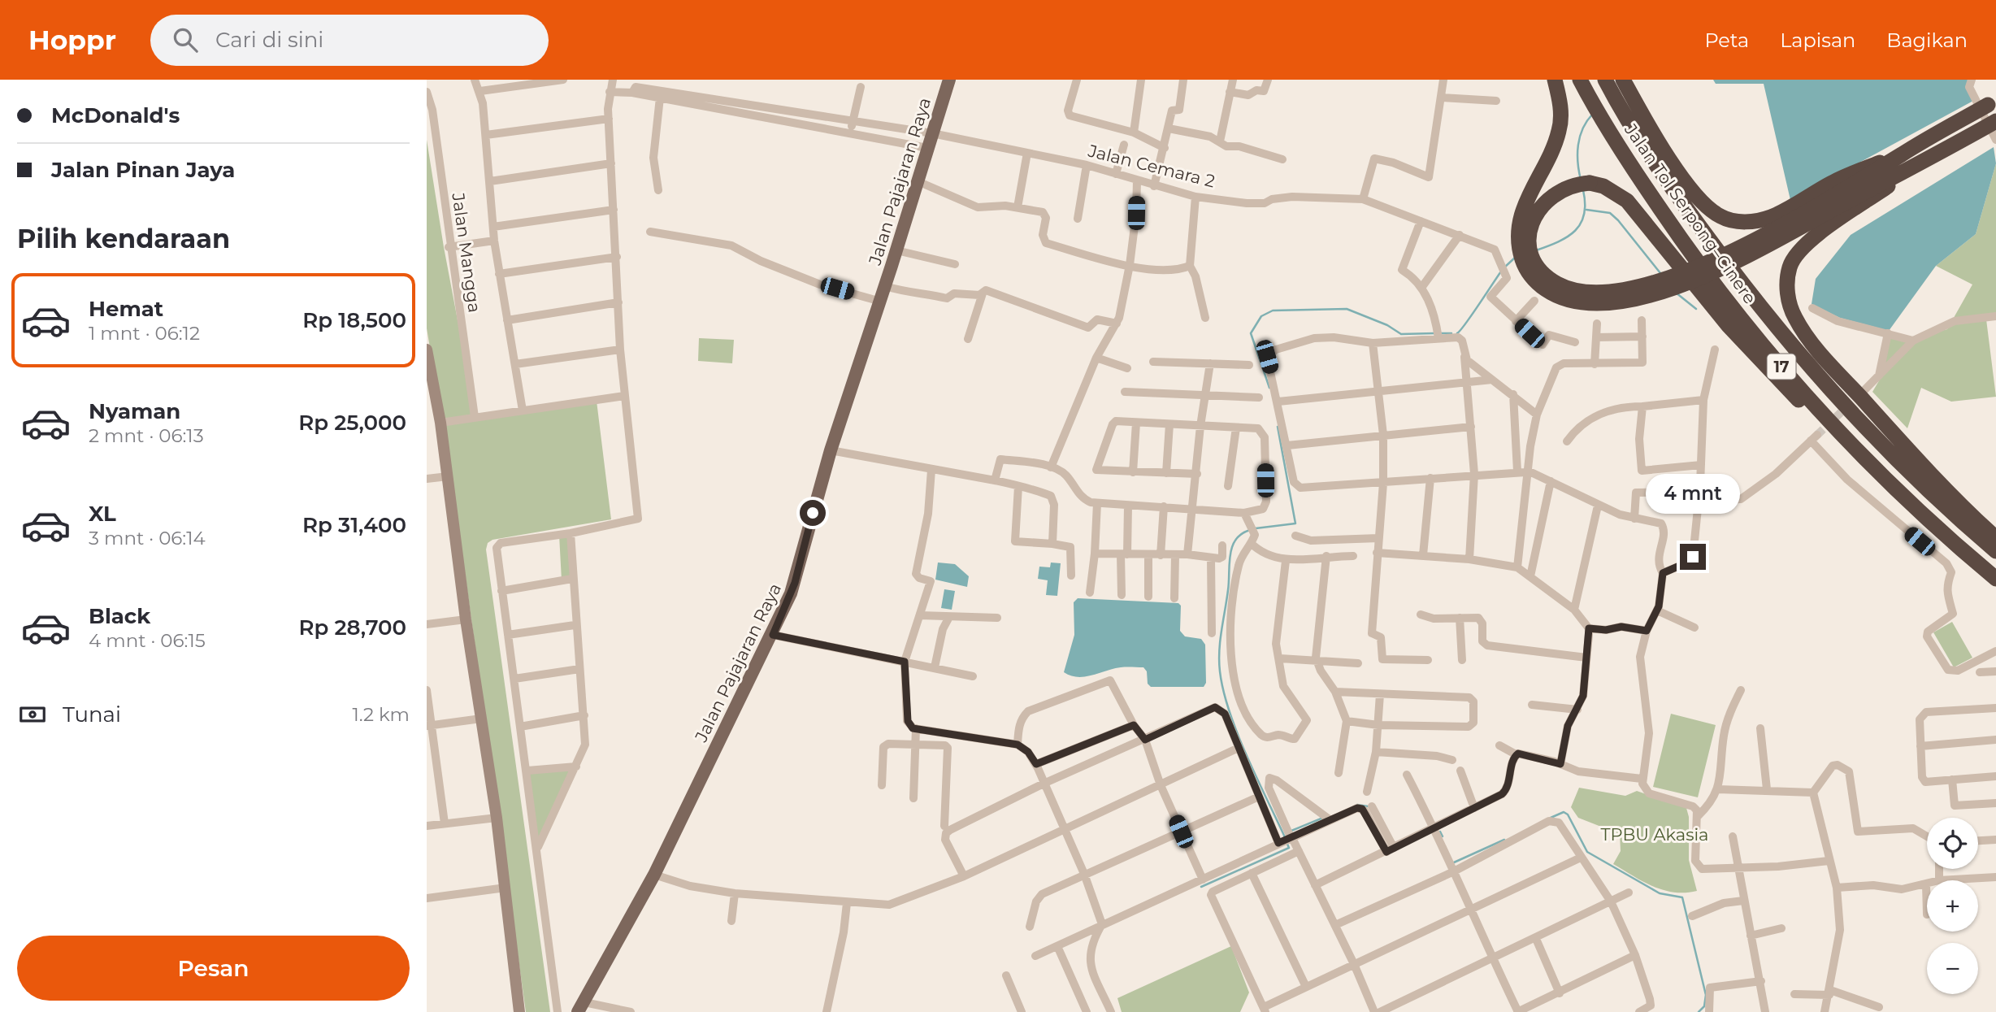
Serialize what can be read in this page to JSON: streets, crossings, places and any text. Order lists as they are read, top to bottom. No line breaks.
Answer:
{"streets":{"highway":["Jalan Tol Serpong–Cinere","17"],"main road":["Jalan Pajajaran Raya"],"street":["Jalan Cemara 2","Jalan Mangga"]},"crossings":[["Jalan Cemara 2","Jalan Pajajaran Raya"]],"parks":["TPBU Akasia"],"page":{"header":"Hoppr","search":"Cari di sini","nav":["Peta","Lapisan","Bagikan"],"banner":["McDonald's","Jalan Pinan Jaya"],"heading":"Pilih kendaraan","list":[{"name":"Hemat","note":"1 mnt · 06:12","value":"Rp 18,500"},{"name":"Nyaman","note":"2 mnt · 06:13","value":"Rp 25,000"},{"name":"XL","note":"3 mnt · 06:14","value":"Rp 31,400"},{"name":"Black","note":"4 mnt · 06:15","value":"Rp 28,700"}],"bubble":"4 mnt","pay":["Tunai","1.2 km"],"map_buttons":["+","−"],"buttons":"Pesan"}}
